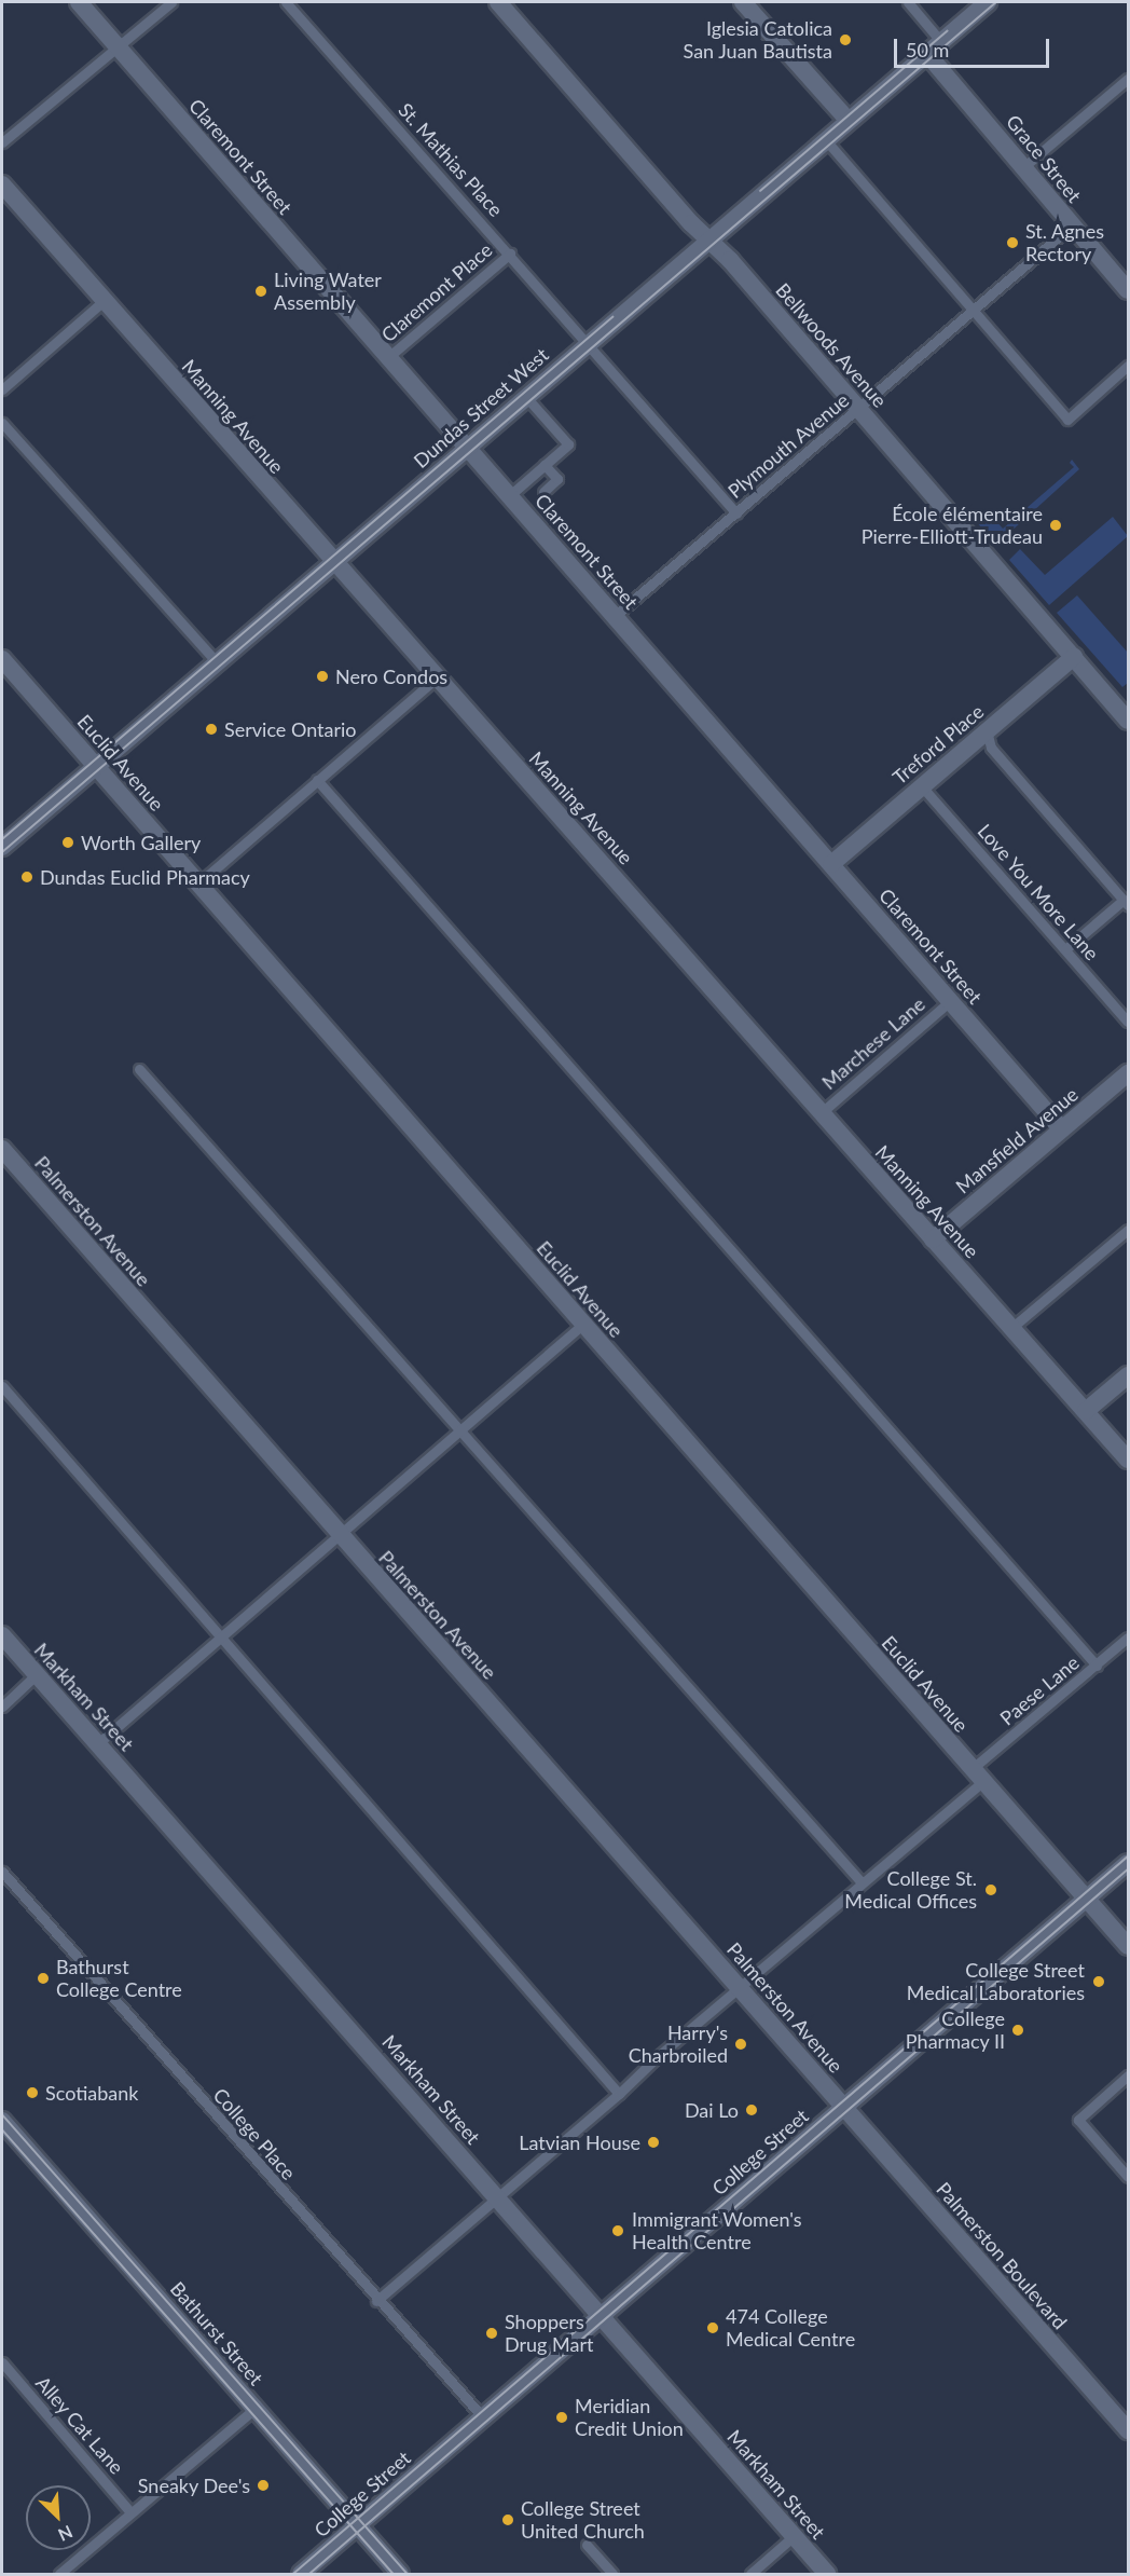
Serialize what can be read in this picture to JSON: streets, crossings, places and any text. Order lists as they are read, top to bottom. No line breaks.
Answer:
{"streets":{"street":["Claremont Street","Grace Street","Bellwoods Avenue","Dundas Street West","Manning Avenue","Treford Place","Euclid Avenue","Mansfield Avenue","Palmerston Avenue","Markham Street","College Street","Palmerston Boulevard","Bathurst Street"],"lane":["St. Mathias Place","Claremont Place","Plymouth Avenue","Love You More Lane","Marchese Lane","Paese Lane","College Place","Alley Cat Lane"]},"crossings":[["Claremont Street","Claremont Place"],["Claremont Street","Dundas Street West"],["Claremont Street","Plymouth Avenue"],["Claremont Street","Treford Place"],["Claremont Street","Marchese Lane"],["Claremont Street","Mansfield Avenue"],["Grace Street","Dundas Street West"],["Grace Street","Plymouth Avenue"],["St. Mathias Place","Claremont Place"],["St. Mathias Place","Dundas Street West"],["St. Mathias Place","Plymouth Avenue"],["Bellwoods Avenue","Dundas Street West"],["Bellwoods Avenue","Plymouth Avenue"],["Bellwoods Avenue","Treford Place"],["Dundas Street West","Manning Avenue"],["Dundas Street West","Euclid Avenue"],["Manning Avenue","Marchese Lane"],["Manning Avenue","Mansfield Avenue"],["Treford Place","Love You More Lane"],["Euclid Avenue","Paese Lane"],["Euclid Avenue","College Street"],["Palmerston Avenue","Paese Lane"],["Palmerston Avenue","College Street"],["Palmerston Avenue","Palmerston Boulevard"],["Paese Lane","Markham Street"],["Paese Lane","College Place"],["Markham Street","College Street"],["College Place","College Street"],["College Street","Palmerston Boulevard"],["College Street","Bathurst Street"]],"places":["Iglesia Catolica San Juan Bautista","St. Agnes Rectory","Living Water Assembly","École élémentaire Pierre-Elliott-Trudeau","Nero Condos","Service Ontario","Worth Gallery","Dundas Euclid Pharmacy","College St. Medical Offices","Bathurst College Centre","College Street Medical Laboratories","College Pharmacy II","Harry's Charbroiled","Scotiabank","Dai Lo","Latvian House","Immigrant Women's Health Centre","474 College Medical Centre","Shoppers Drug Mart","Meridian Credit Union","Sneaky Dee's","College Street United Church"],"scale_bar":"50 m","north":"bottom right"}
